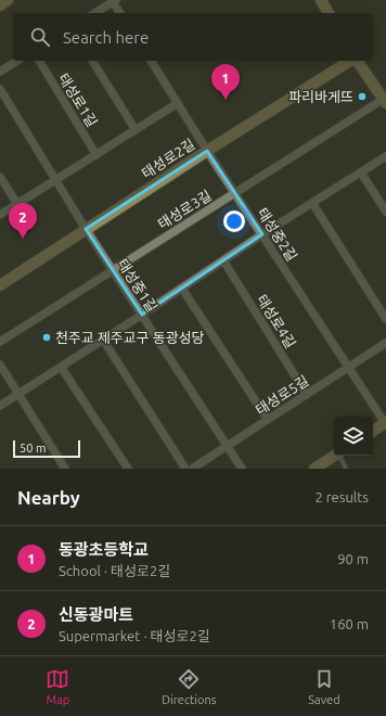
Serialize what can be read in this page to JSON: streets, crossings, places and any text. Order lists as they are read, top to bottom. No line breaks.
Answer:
{"streets":{"street":["태성로1길","태성로2길","태성로3길","태성중2길","태성중1길","태성로4길","태성로5길"]},"crossings":[["태성로2길","태성중2길"],["태성로2길","태성중1길"],["태성로3길","태성중2길"],["태성로3길","태성중1길"],["태성중2길","태성로5길"],["태성중1길","태성로5길"],["태성로4길","태성로5길"]],"places":["파리바게뜨","천주교 제주교구 동광성당"],"scale_bar":"50 m","page":{"search":"Search here","pins":["1","2"],"scale":"50 m","heading":["Nearby","2 results"],"list":[{"mark":"1","name":"동광초등학교","note":"School · 태성로2길","value":"90 m"},{"mark":"2","name":"신동광마트","note":"Supermarket · 태성로2길","value":"160 m"}],"nav":["Map","Directions","Saved"]}}
